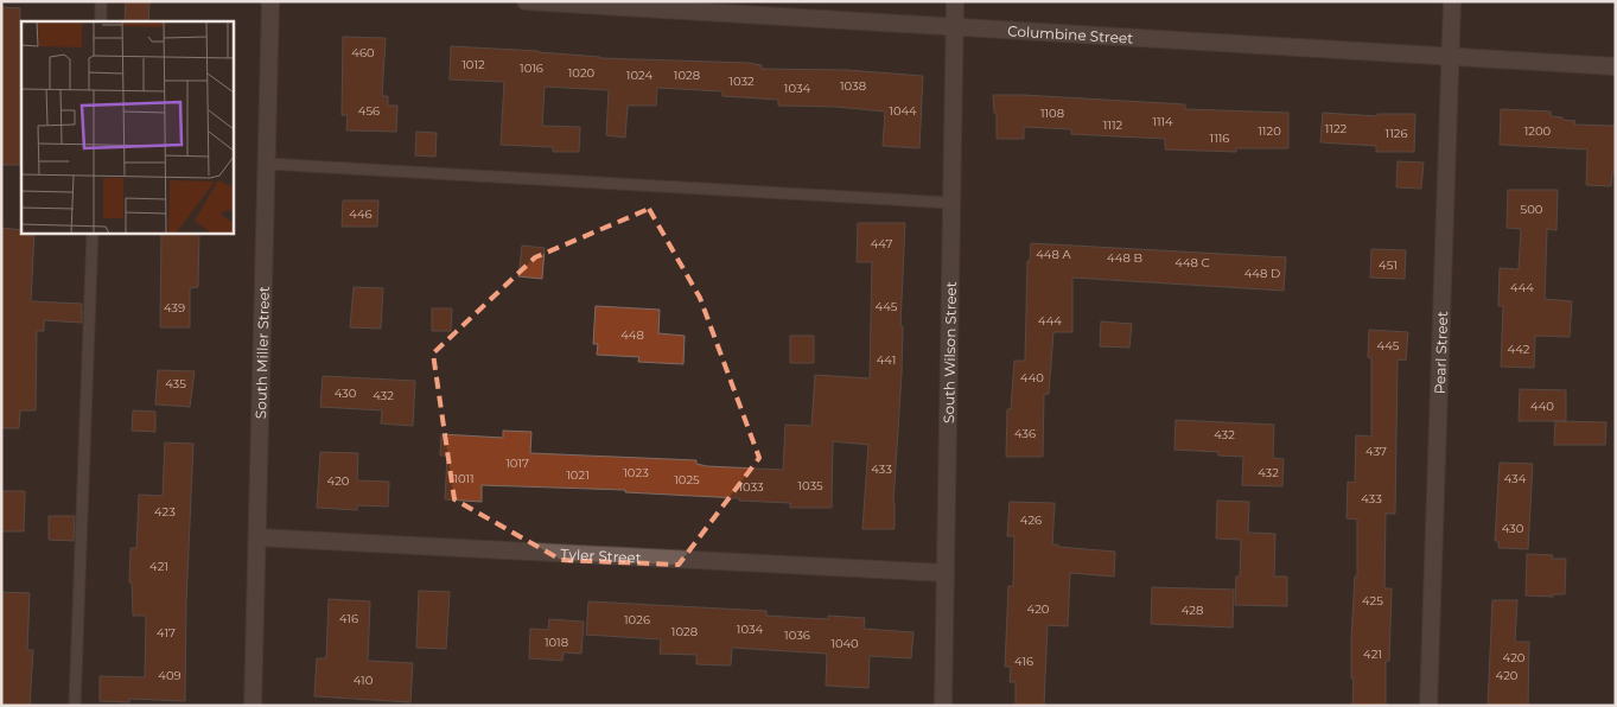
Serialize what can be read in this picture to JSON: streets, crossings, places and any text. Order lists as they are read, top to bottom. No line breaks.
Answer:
{"streets":{"street":["Columbine Street","South Miller Street","South Wilson Street","Pearl Street","Tyler Street"]},"crossings":[["Columbine Street","South Wilson Street"],["Columbine Street","Pearl Street"],["South Miller Street","Tyler Street"],["South Wilson Street","Tyler Street"]],"house_numbers":["460","1012","1016","1020","1024","1028","1032","1038","1034","456","1044","1108","1114","1112","1122","1120","1200","1126","1116","500","446","447","448 A","448 B","448 C","451","448 D","444","445","439","444","448","445","442","441","440","435","430","432","440","436","432","437","1017","433","1023","432","1021","1011","434","1025","420","1035","1033","433","423","426","430","421","425","420","428","416","1026","1034","1028","417","1036","1018","1040","421","420","416","409","420","410"]}
